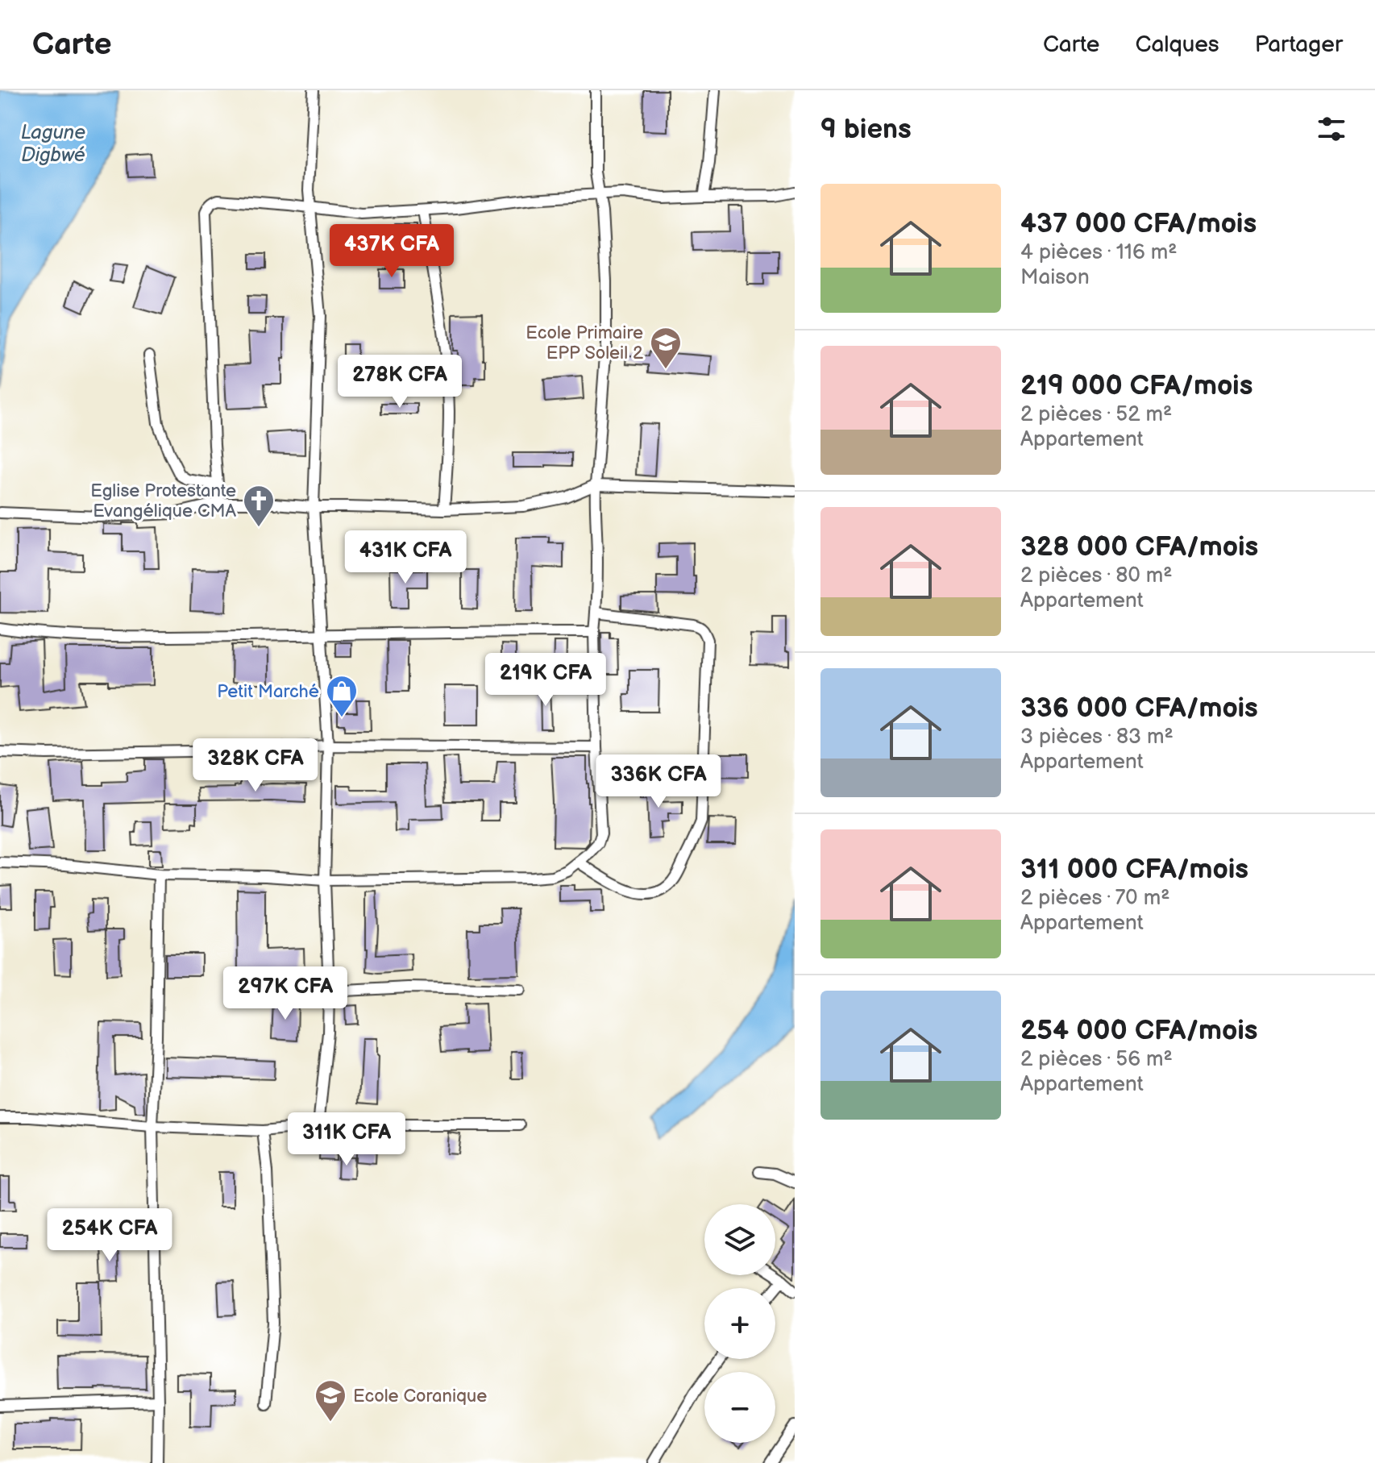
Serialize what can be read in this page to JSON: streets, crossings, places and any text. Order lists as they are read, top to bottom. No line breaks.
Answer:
{"water":["Lagune Digbwé"],"places":{"school or university":["Ecole Primaire EPP Soleil 2","Ecole Coranique"],"church":["Eglise Protestante Evangélique CMA"],"shop":["Petit Marché"]},"page":{"header":"Carte","nav":["Carte","Calques","Partager"],"heading":"9 biens","list":[{"name":"437 000 CFA/mois","note":"4 pièces · 116 m² · Maison"},{"name":"219 000 CFA/mois","note":"2 pièces · 52 m² · Appartement"},{"name":"328 000 CFA/mois","note":"2 pièces · 80 m² · Appartement"},{"name":"336 000 CFA/mois","note":"3 pièces · 83 m² · Appartement"},{"name":"311 000 CFA/mois","note":"2 pièces · 70 m² · Appartement"},{"name":"254 000 CFA/mois","note":"2 pièces · 56 m² · Appartement"}],"price":["437K CFA","278K CFA","431K CFA","219K CFA","328K CFA","336K CFA","297K CFA","311K CFA","254K CFA"],"map_buttons":["+","−"]}}
